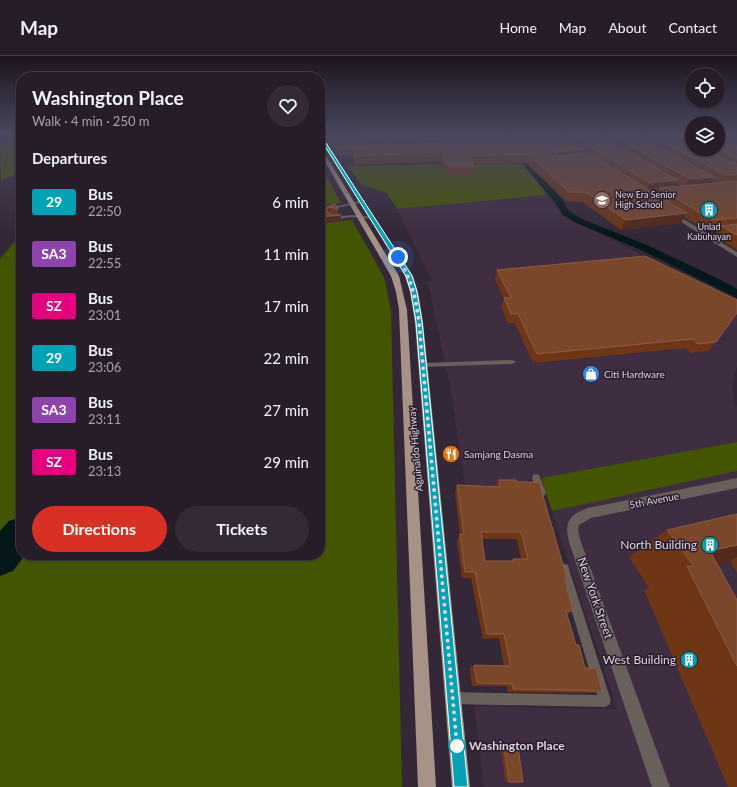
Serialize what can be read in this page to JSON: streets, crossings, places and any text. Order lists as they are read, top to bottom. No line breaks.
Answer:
{"streets":{"main road":["Aguinaldo Highway"],"street":["5th Avenue","New York Street"]},"crossings":[["5th Avenue","New York Street"]],"places":{"school or university":["New Era Senior High School"],"building":["Unlad Kabuhayan","North Building","West Building"],"shop":["Citi Hardware"],"restaurant":["Samjang Dasma"],"other":["Washington Place"]},"lines":["bus line 29"],"page":{"header":"Map","nav":["Home","Map","About","Contact"],"heading":[["Washington Place","Walk · 4 min · 250 m"],"Departures"],"list":[{"mark":"29","name":"Bus","note":"22:50","value":"6 min"},{"mark":"SA3","name":"Bus","note":"22:55","value":"11 min"},{"mark":"SZ","name":"Bus","note":"23:01","value":"17 min"},{"mark":"29","name":"Bus","note":"23:06","value":"22 min"},{"mark":"SA3","name":"Bus","note":"23:11","value":"27 min"},{"mark":"SZ","name":"Bus","note":"23:13","value":"29 min"}],"buttons":["Directions","Tickets"]}}
